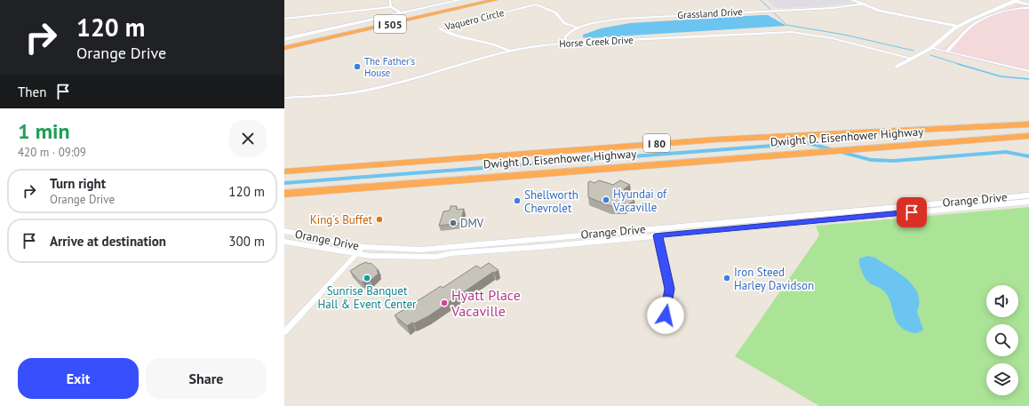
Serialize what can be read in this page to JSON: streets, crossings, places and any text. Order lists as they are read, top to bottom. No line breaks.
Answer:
{"streets":{"highway":["I 505","Dwight D. Eisenhower Highway","I 80"],"street":["Grassland Drive","Vaquero Circle","Horse Creek Drive","Orange Drive"]},"crossings":[["Grassland Drive","Vaquero Circle"],["Grassland Drive","Horse Creek Drive"],["Vaquero Circle","Horse Creek Drive"]],"places":["The Father's House","Hyundai of Vacaville","Shellworth Chevrolet","King's Buffet","DMV","Sunrise Banquet Hall & Event Center","Iron Steed Harley Davidson","Hyatt Place Vacaville"],"page":{"turn":["120 m","Orange Drive"],"then":"Then","heading":["1 min","420 m · 09:09"],"list":[{"name":"Turn right","note":"Orange Drive","value":"120 m"},{"name":"Arrive at destination","value":"300 m"}],"buttons":["Exit","Share"]}}
